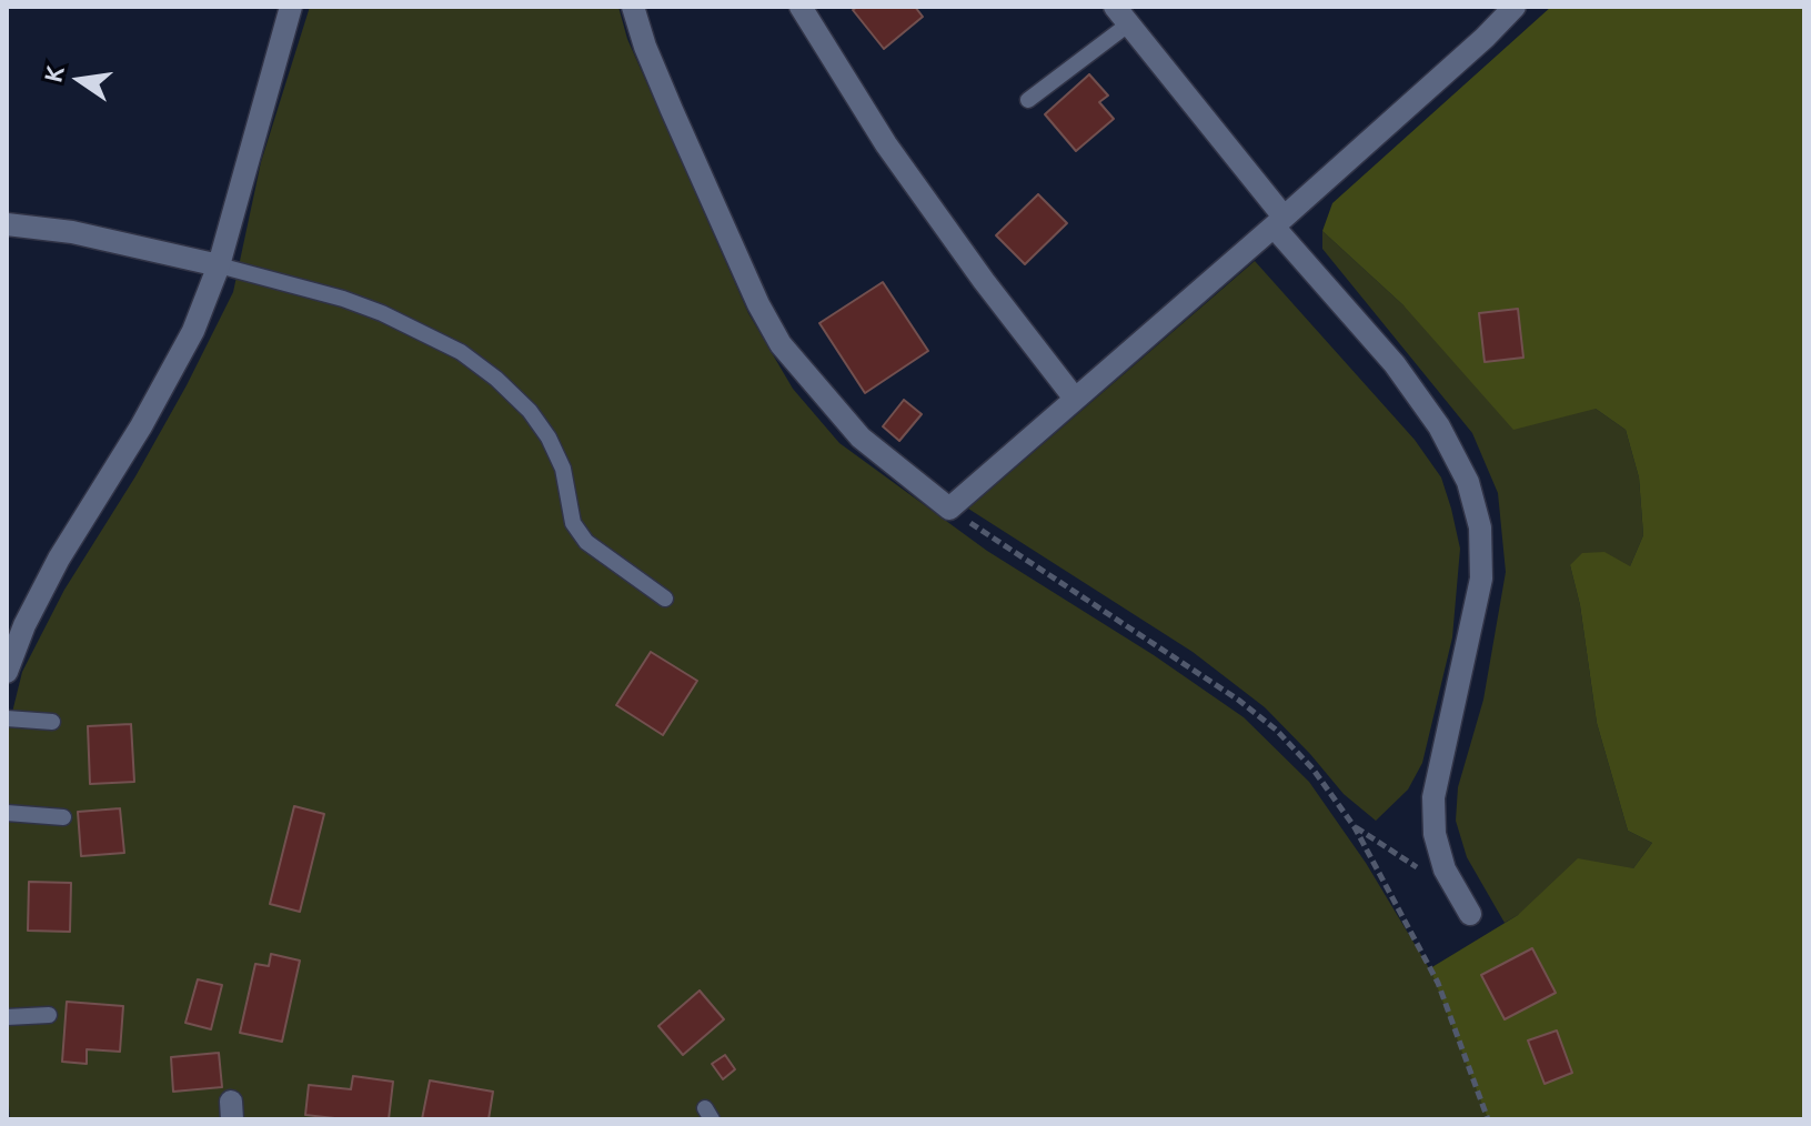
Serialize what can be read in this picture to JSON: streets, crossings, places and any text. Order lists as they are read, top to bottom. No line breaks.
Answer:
{"north":"left"}
